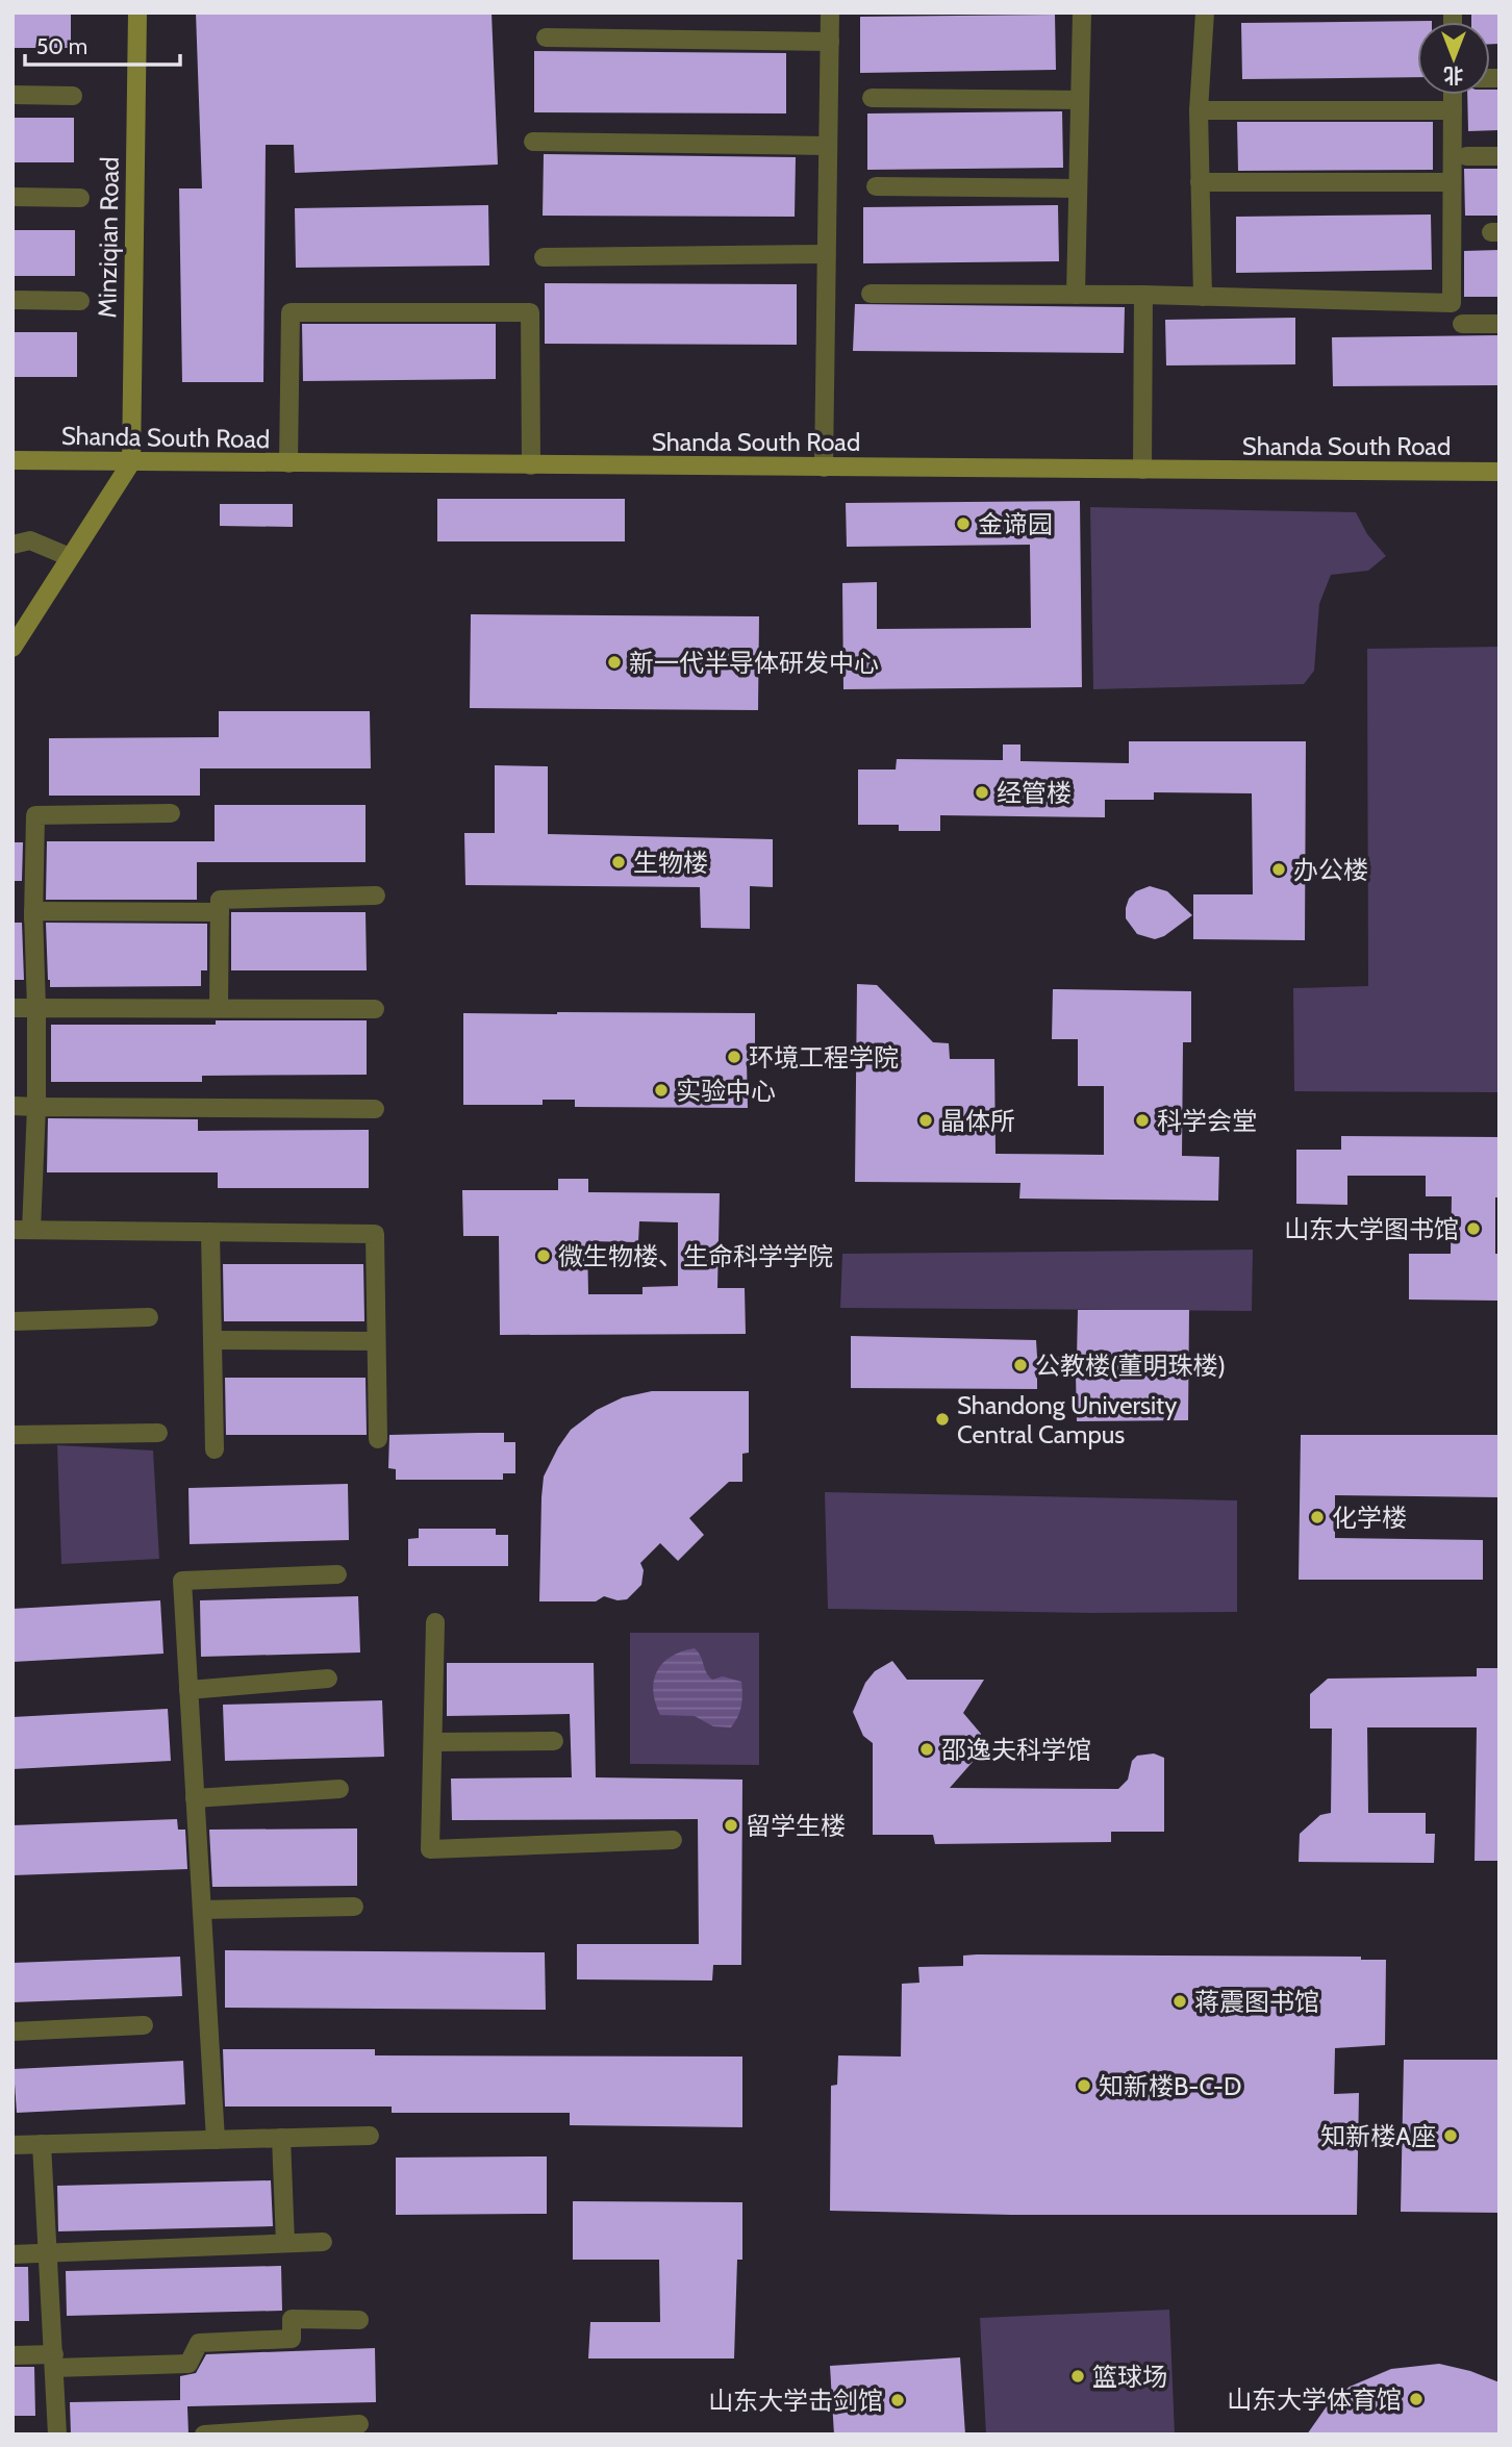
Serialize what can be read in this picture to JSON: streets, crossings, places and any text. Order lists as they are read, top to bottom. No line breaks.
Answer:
{"streets":{"main road":["Minziqian Road","Shanda South Road"]},"crossings":[["Minziqian Road","Shanda South Road"]],"places":["金谛园","新一代半导体研发中心","经管楼","生物楼","办公楼","环境工程学院","实验中心","晶体所","科学会堂","山东大学图书馆","微生物楼、生命科学学院","公教楼(董明珠楼)","Shandong University Central Campus","化学楼","邵逸夫科学馆","留学生楼","蒋震图书馆","知新楼B-C-D","知新楼A座","篮球场","山东大学体育馆","山东大学击剑馆"],"scale_bar":"50 m","north":"bottom"}
